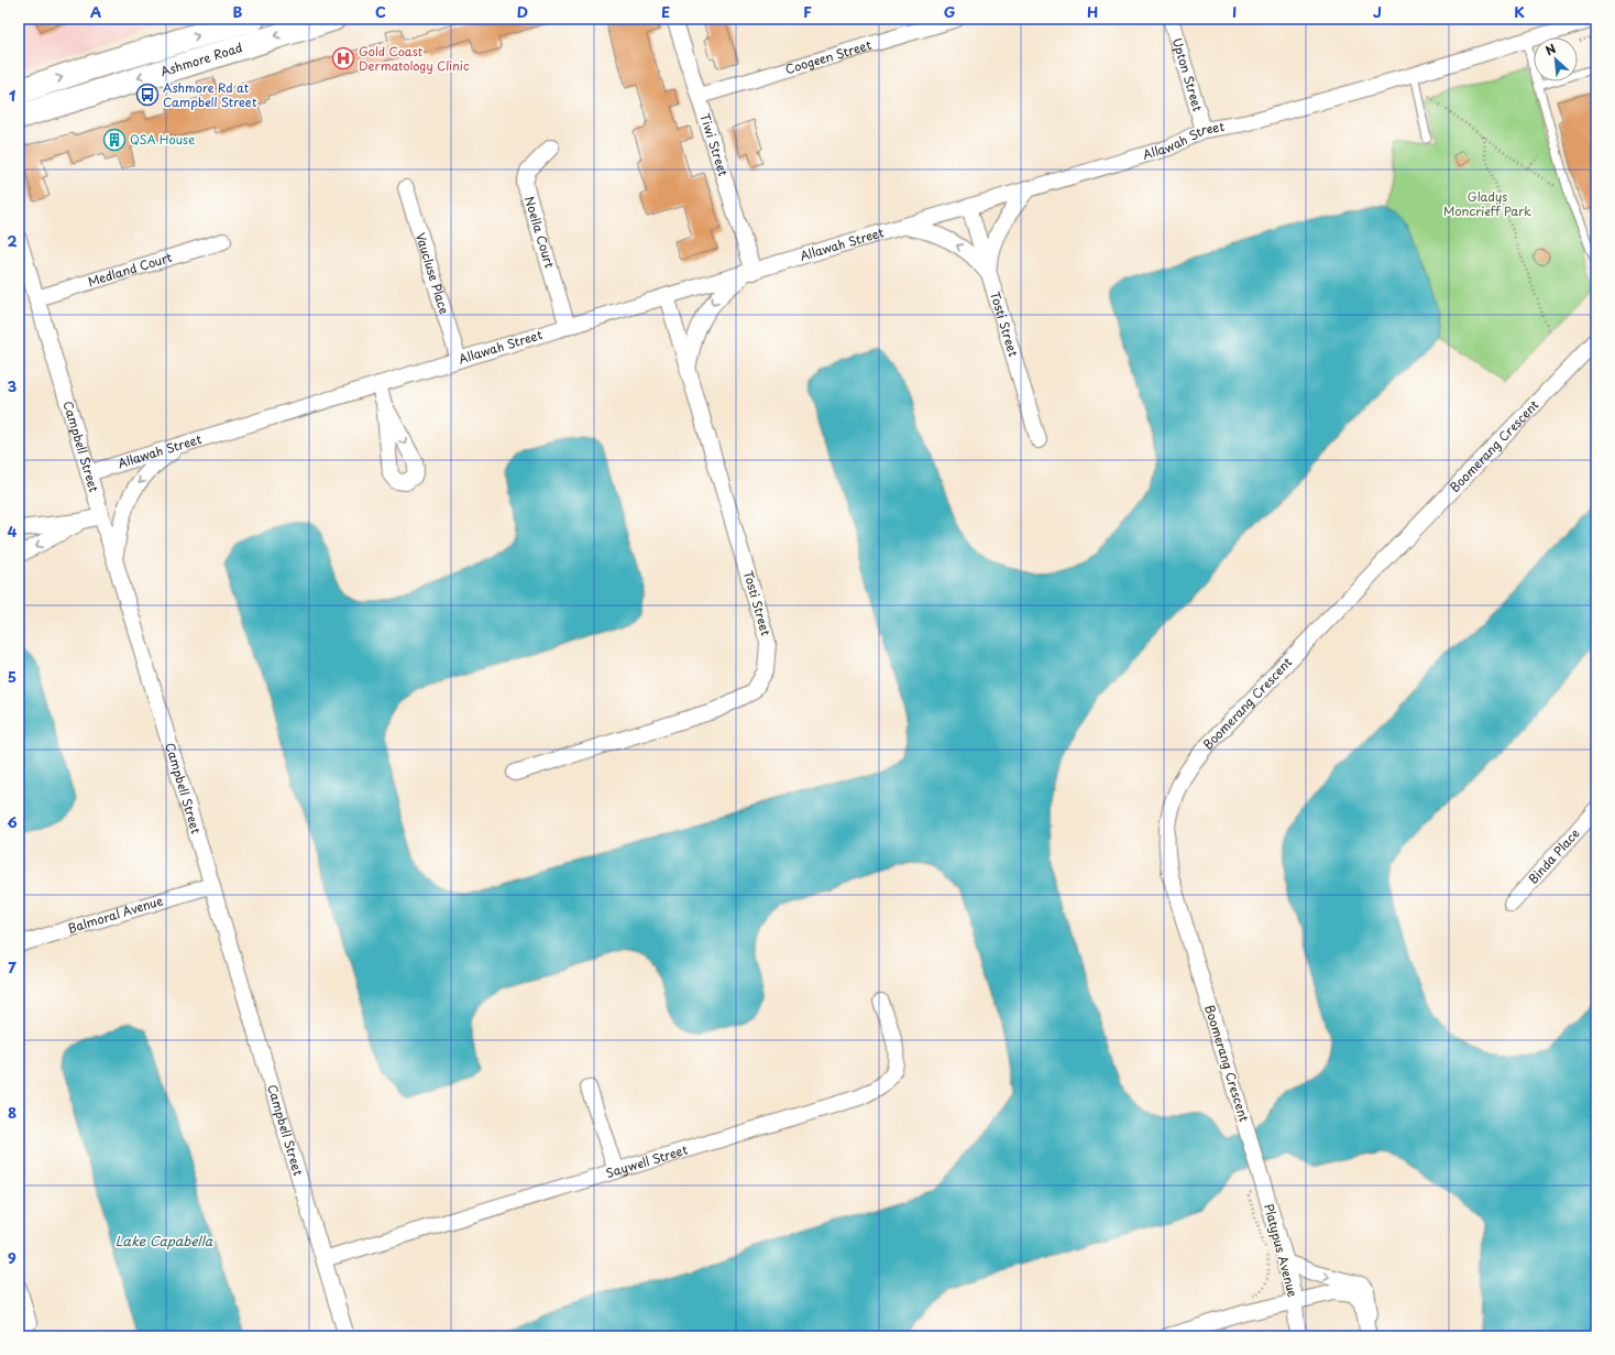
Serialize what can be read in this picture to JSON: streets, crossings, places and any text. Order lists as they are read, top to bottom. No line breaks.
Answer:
{"streets":{"main road":["Ashmore Road"],"street":["Coogeen Street","Upton Street","Allawah Street","Tiwi Street","Noella Court","Medland Court","Vaucluse Place","Tosti Street","Campbell Street","Boomerang Crescent","Binda Place","Balmoral Avenue","Saywell Street","Platypus Avenue"]},"crossings":[["Coogeen Street","Tiwi Street"],["Upton Street","Allawah Street"],["Allawah Street","Tiwi Street"],["Allawah Street","Noella Court"],["Allawah Street","Vaucluse Place"],["Allawah Street","Tosti Street"],["Allawah Street","Campbell Street"],["Medland Court","Campbell Street"],["Campbell Street","Balmoral Avenue"],["Campbell Street","Saywell Street"],["Boomerang Crescent","Platypus Avenue"]],"water":["Lake Capabella"],"parks":["Gladys Moncrieff Park"],"places":{"hospital":["Gold Coast Dermatology Clinic"],"bus stop":["Ashmore Rd at Campbell Street"],"building":["QSA House"]},"north":"top left","grid":{"columns":["A","B","C","D","E","F","G","H","I","J","K"],"rows":["1","2","3","4","5","6","7","8","9"]}}
